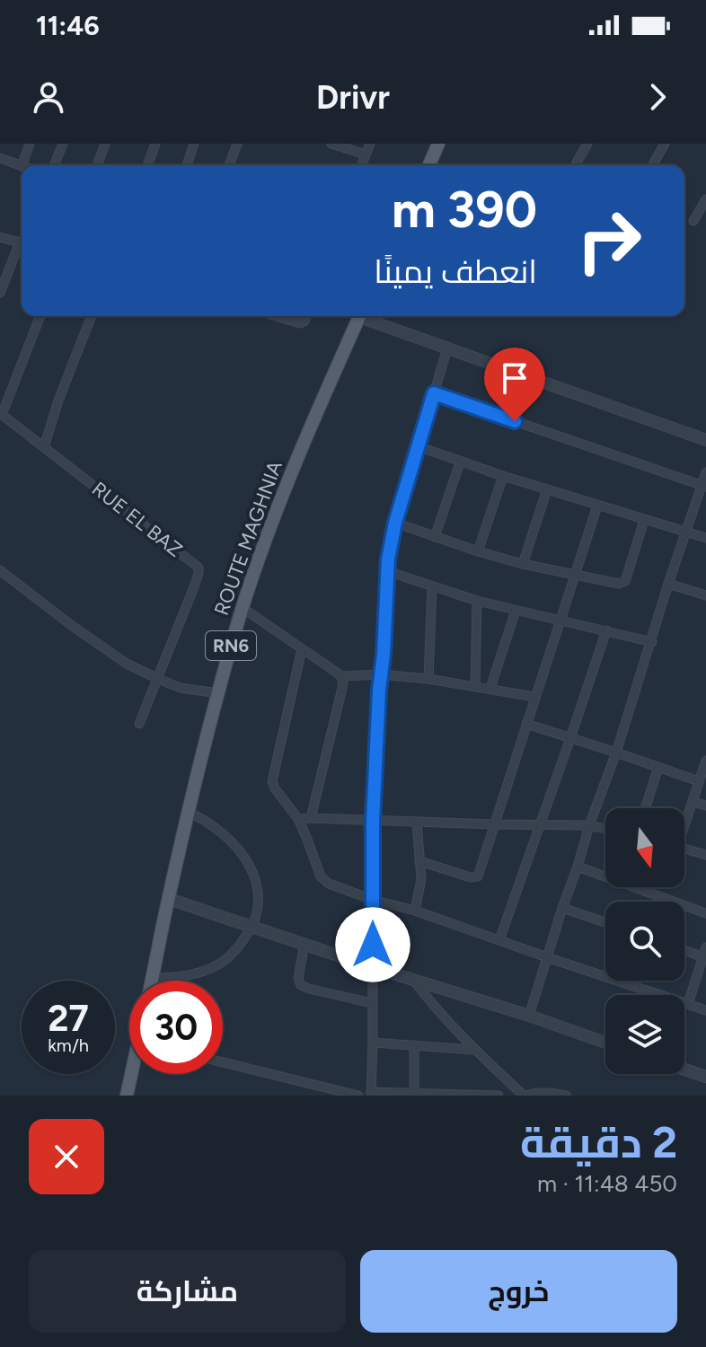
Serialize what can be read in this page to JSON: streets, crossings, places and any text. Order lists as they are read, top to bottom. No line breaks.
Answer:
{"streets":{"main road":["ROUTE MAGHNIA","RN6"],"street":["RUE EL BAZ"]},"north":"bottom","page":{"status":"11:46","header":"Drivr","turn":["390 m","انعطف يمينًا"],"speed":"27 km/h","limit":"30","heading":["2 دقيقة","450 m · 11:48"],"buttons":["خروج","مشاركة"]}}
